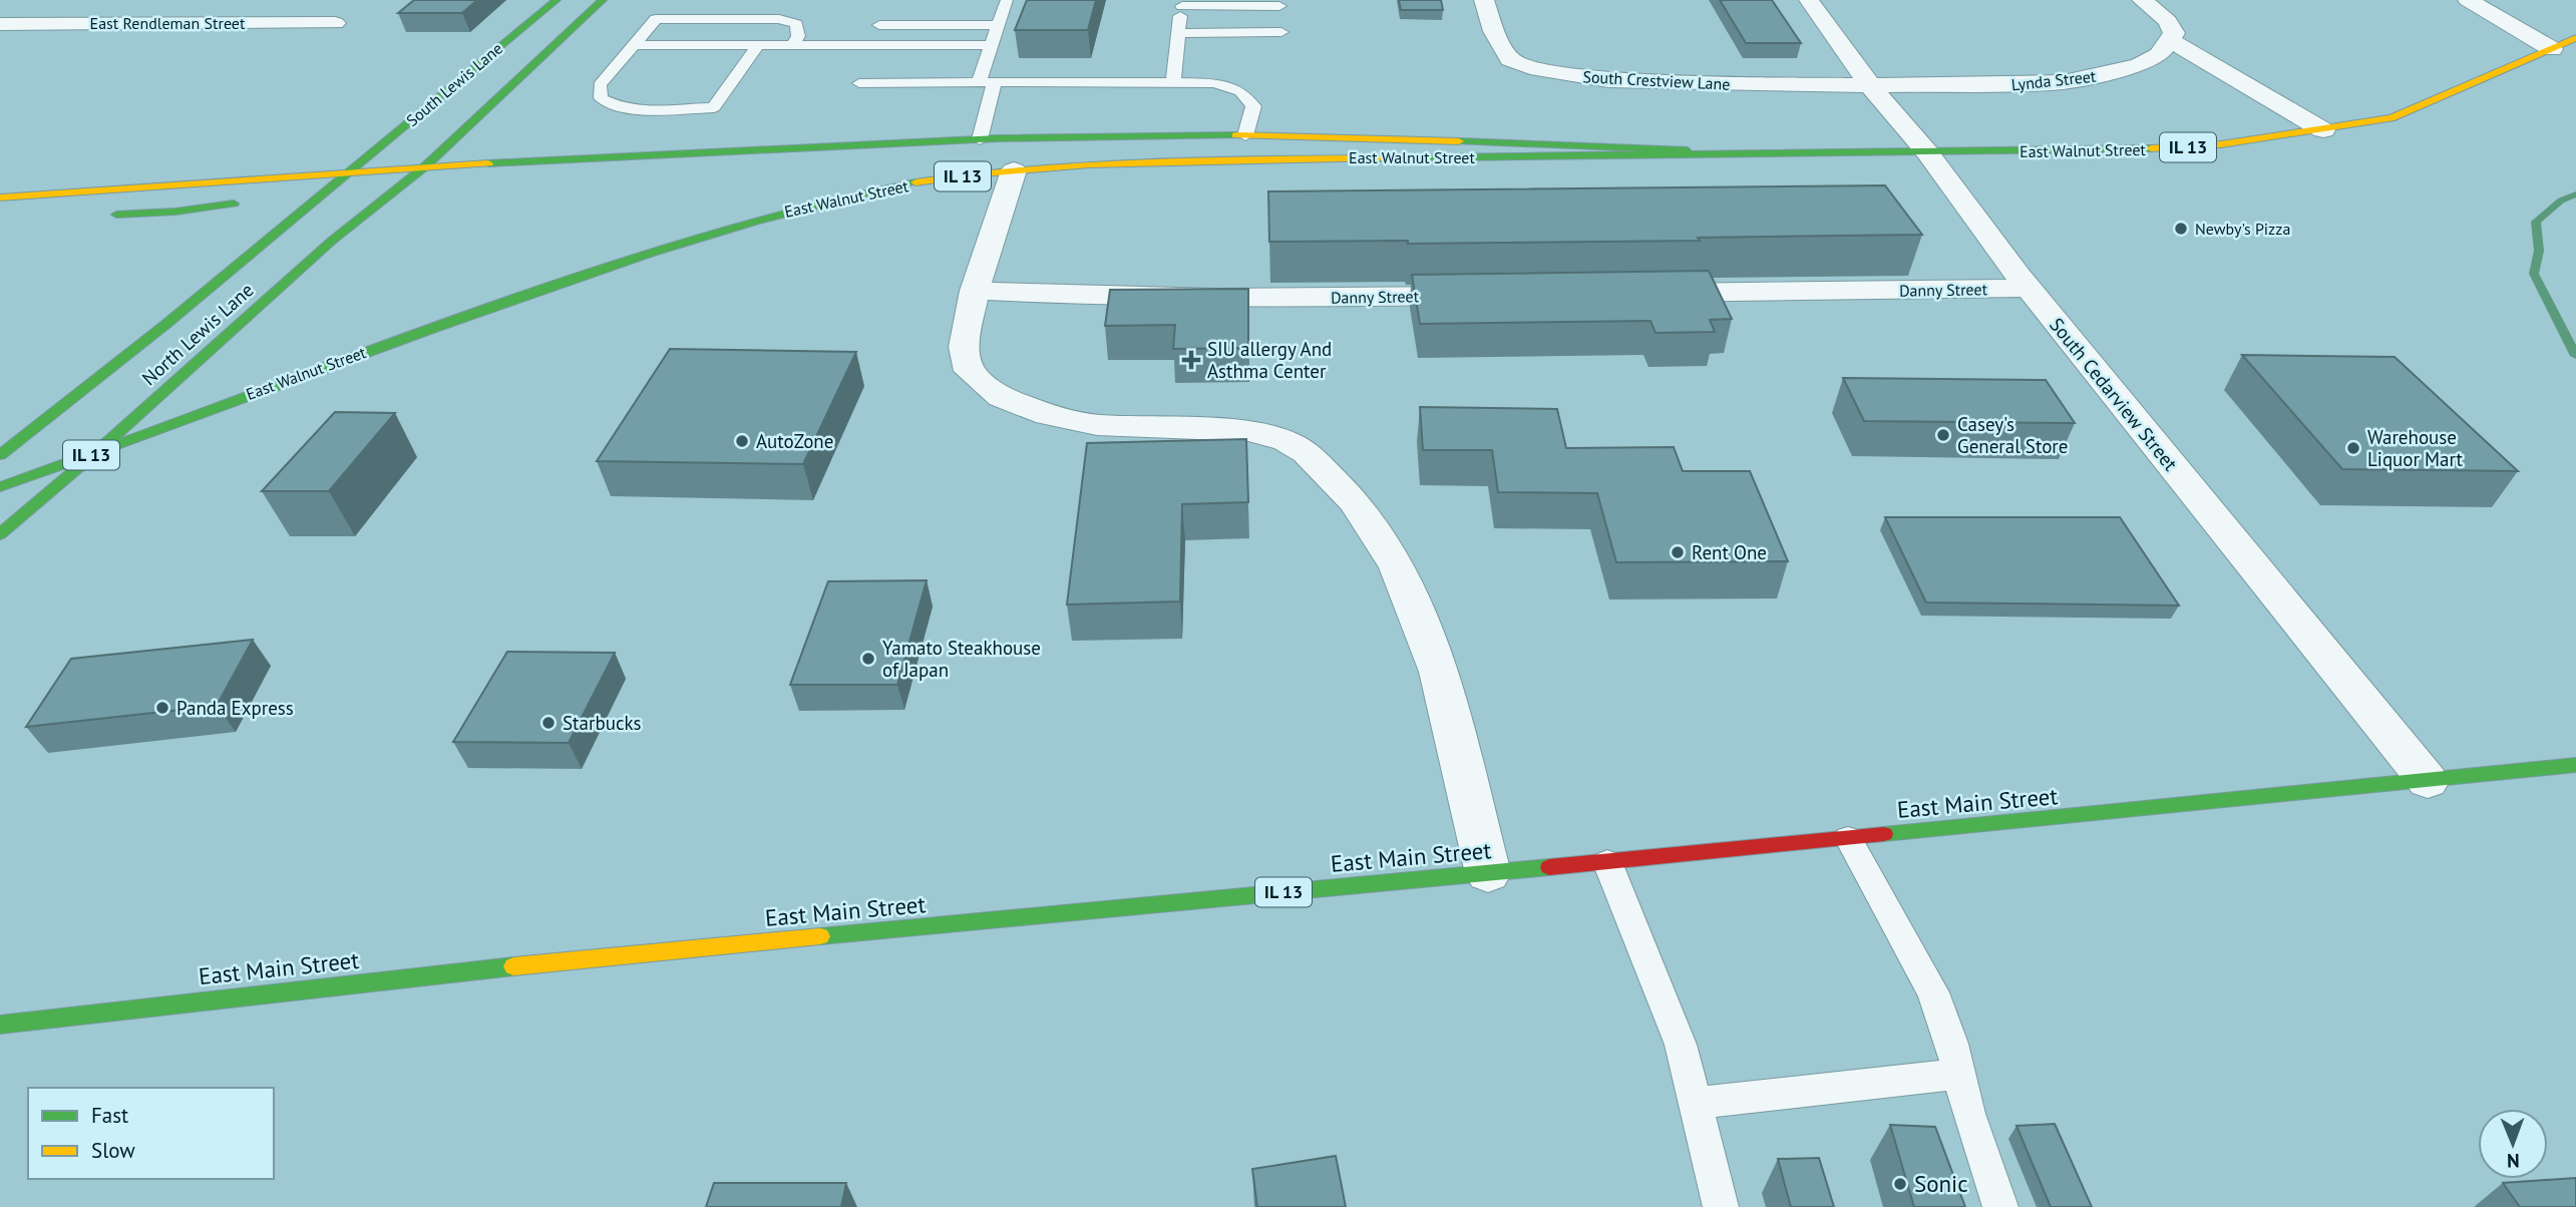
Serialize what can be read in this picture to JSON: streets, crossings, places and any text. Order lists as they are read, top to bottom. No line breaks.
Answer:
{"streets":{"main road":["South Lewis Lane","IL 13","East Walnut Street","North Lewis Lane","East Main Street"],"street":["East Rendleman Street","South Crestview Lane","Lynda Street","Danny Street","South Cedarview Street"]},"crossings":[["South Crestview Lane","Lynda Street"],["South Crestview Lane","South Cedarview Street"],["Lynda Street","South Cedarview Street"],["South Lewis Lane","East Walnut Street"],["South Lewis Lane","North Lewis Lane"],["East Walnut Street","North Lewis Lane"],["East Walnut Street","South Cedarview Street"],["Danny Street","South Cedarview Street"],["South Cedarview Street","East Main Street"]],"places":{"other":["Newby's Pizza","Casey's General Store","AutoZone","Warehouse Liquor Mart","Rent One","Yamato Steakhouse of Japan","Panda Express","Starbucks","Sonic"],"health":["SIU allergy And Asthma Center"]},"legend":["Fast","Slow"],"north":"bottom"}
